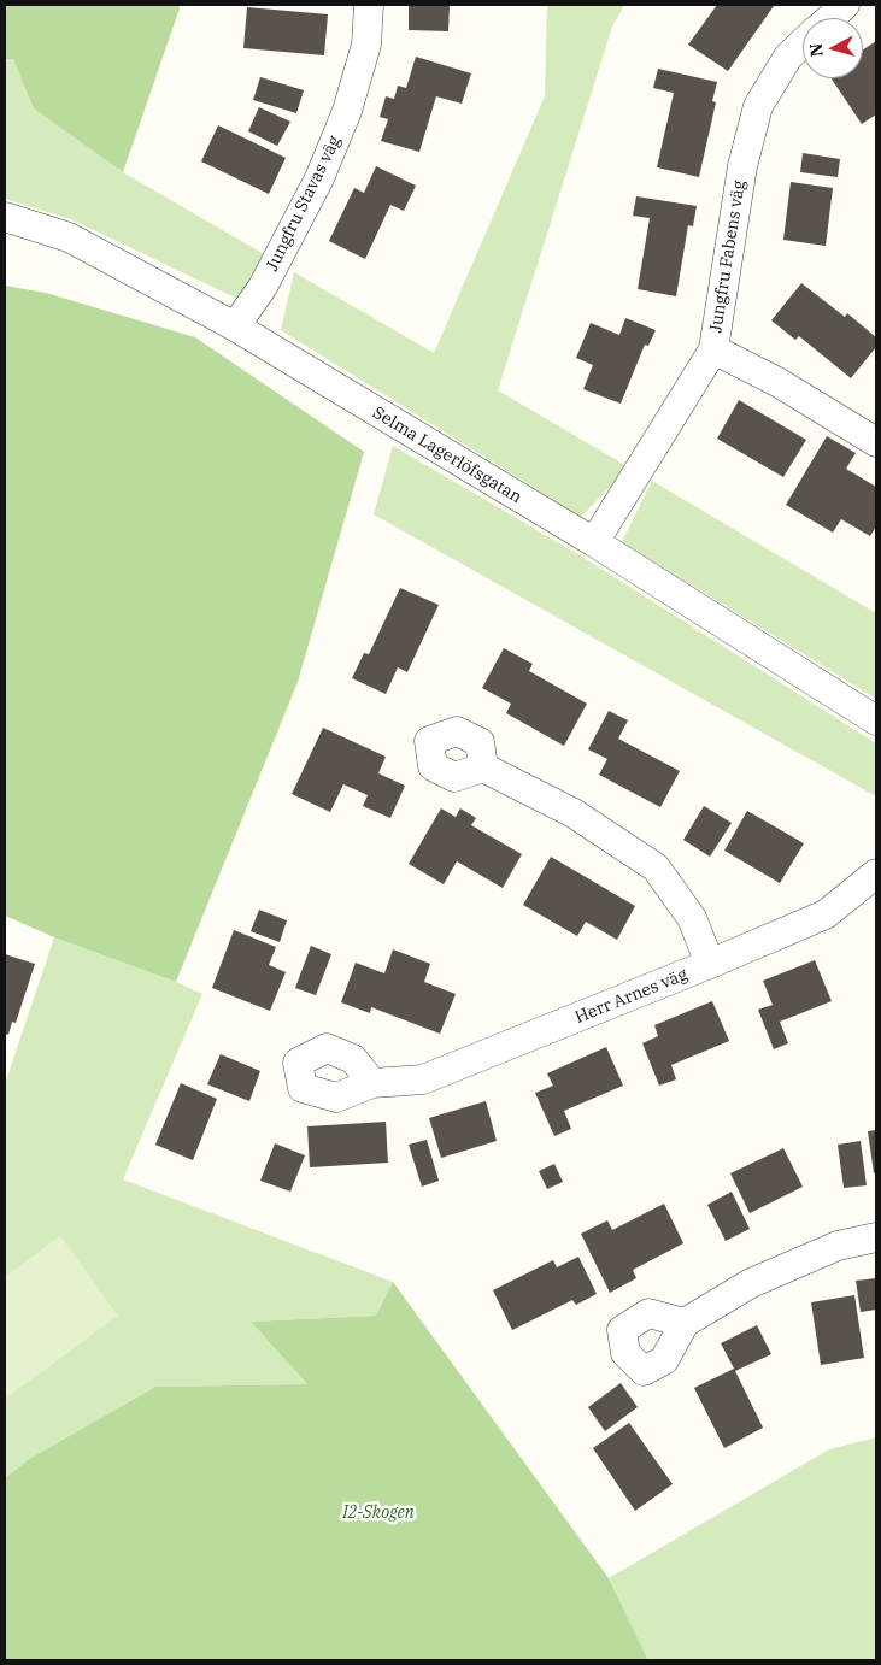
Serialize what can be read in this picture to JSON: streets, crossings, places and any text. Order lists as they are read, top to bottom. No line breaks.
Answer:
{"streets":{"street":["Jungfru Stavas väg","Jungfru Fabens väg","Selma Lagerlöfsgatan","Herr Arnes väg"]},"crossings":[["Jungfru Stavas väg","Selma Lagerlöfsgatan"],["Jungfru Fabens väg","Selma Lagerlöfsgatan"]],"parks":["I2-Skogen"],"north":"left"}
